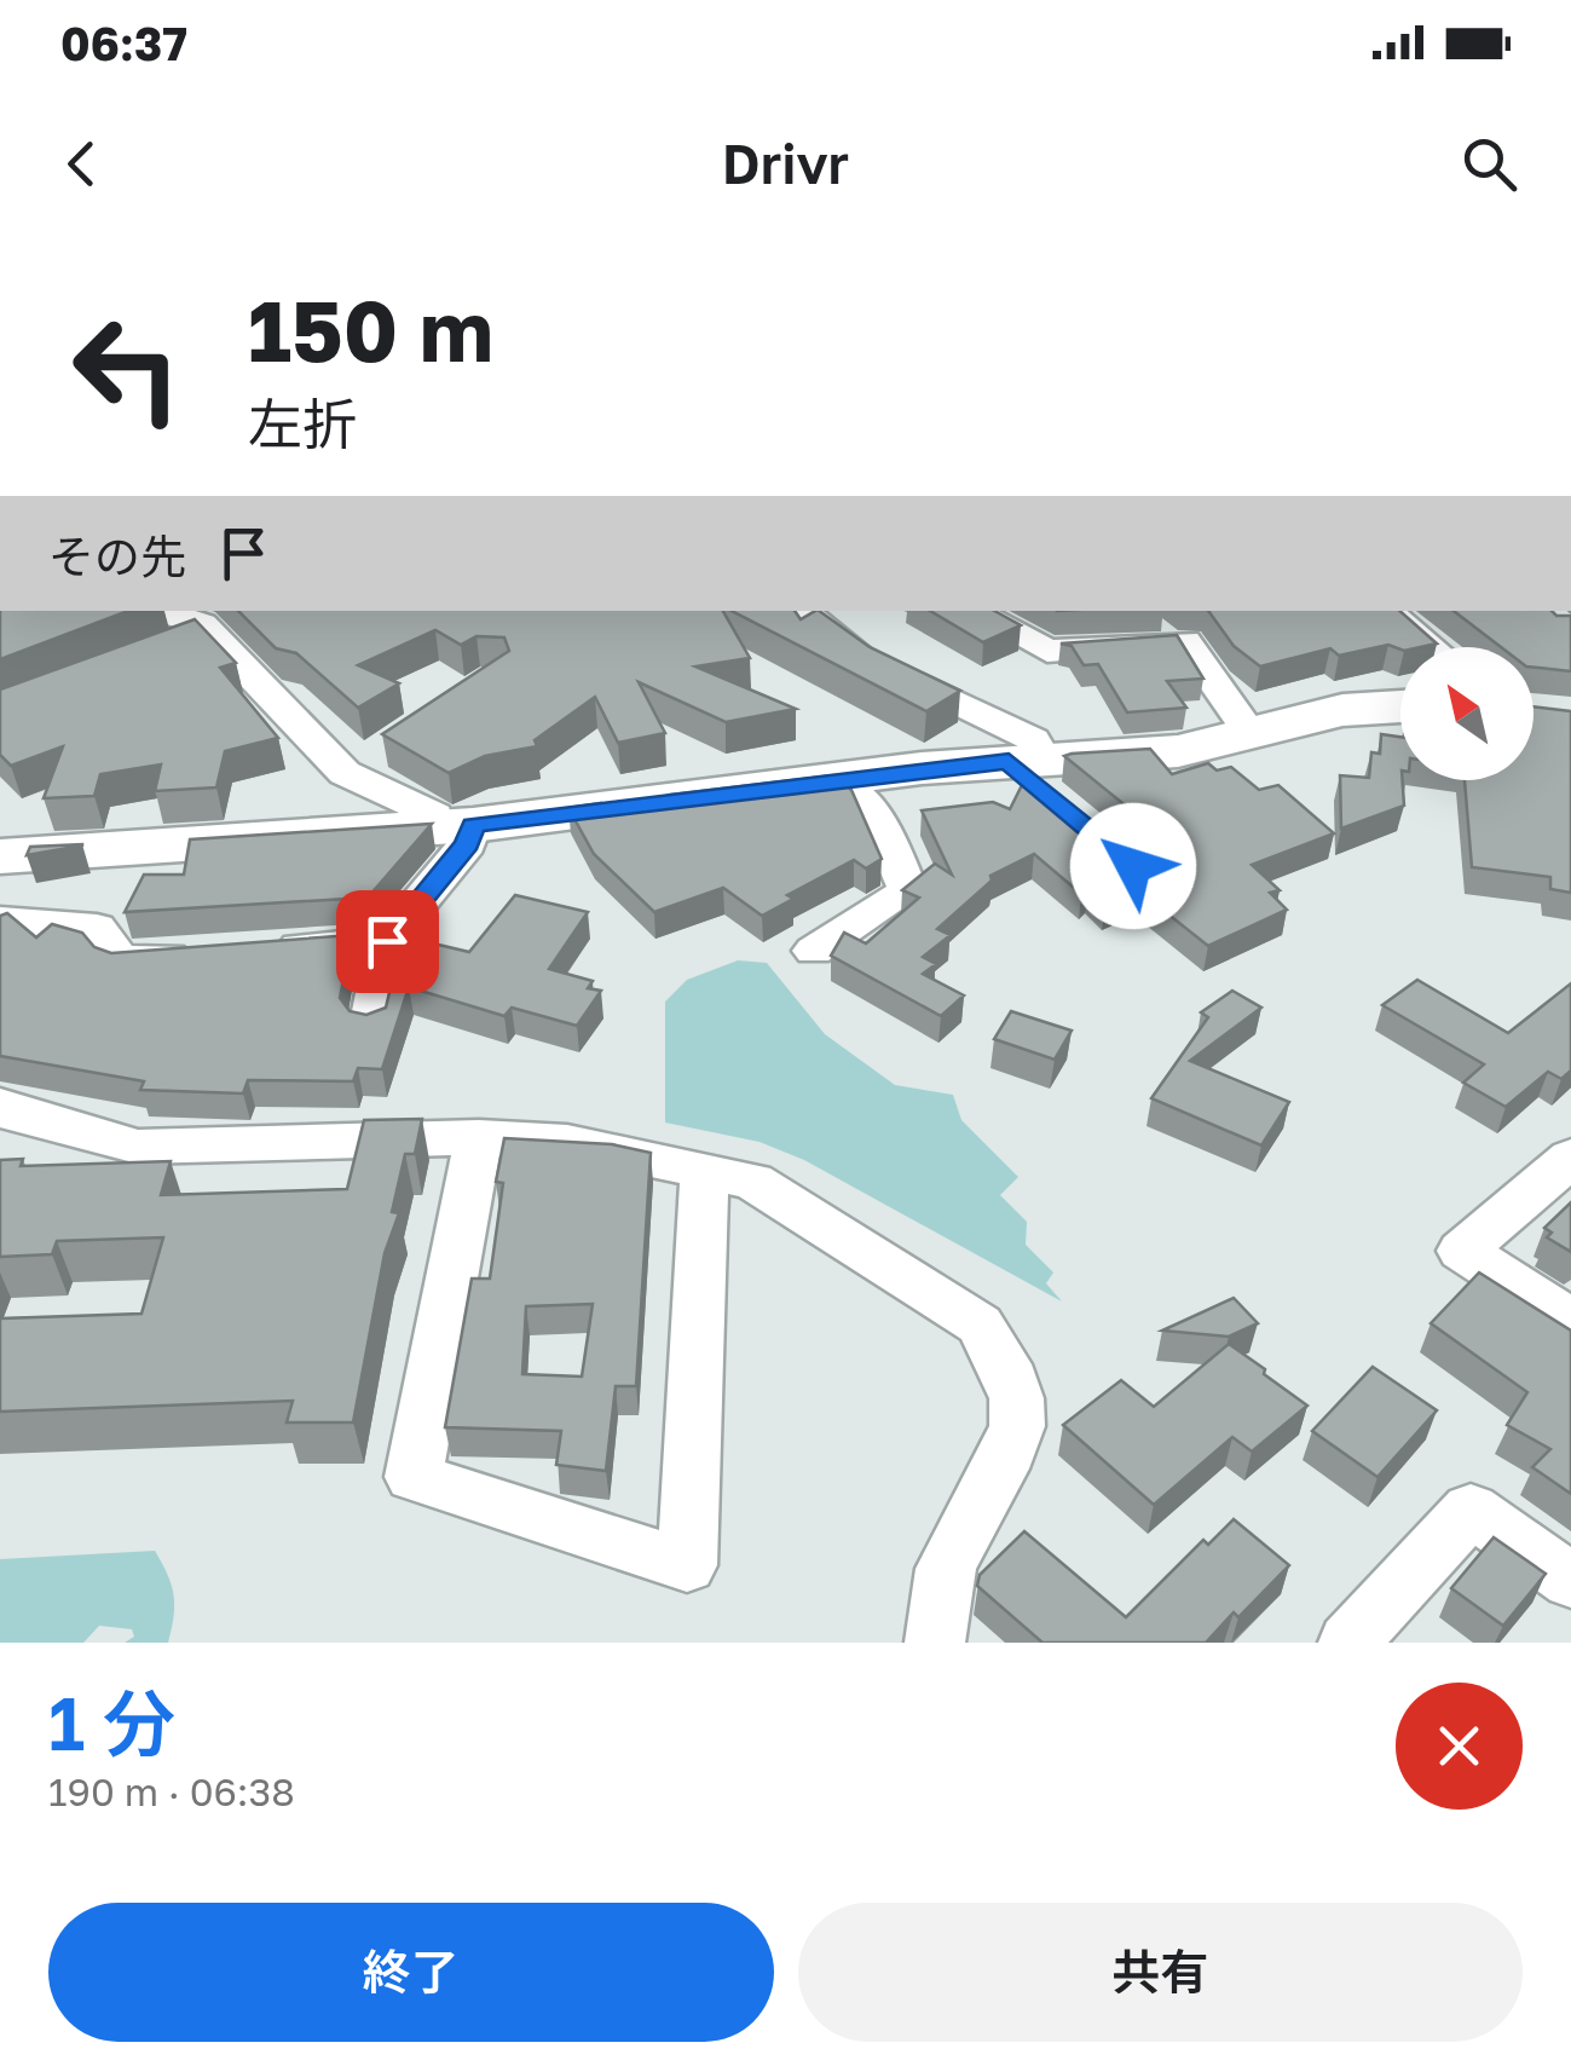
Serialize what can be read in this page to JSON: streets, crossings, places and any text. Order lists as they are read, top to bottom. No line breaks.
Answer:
{"north":"top left","page":{"status":"06:37","header":"Drivr","turn":["150 m","左折"],"then":"その先","heading":["1 分","190 m · 06:38"],"buttons":["終了","共有"]}}
